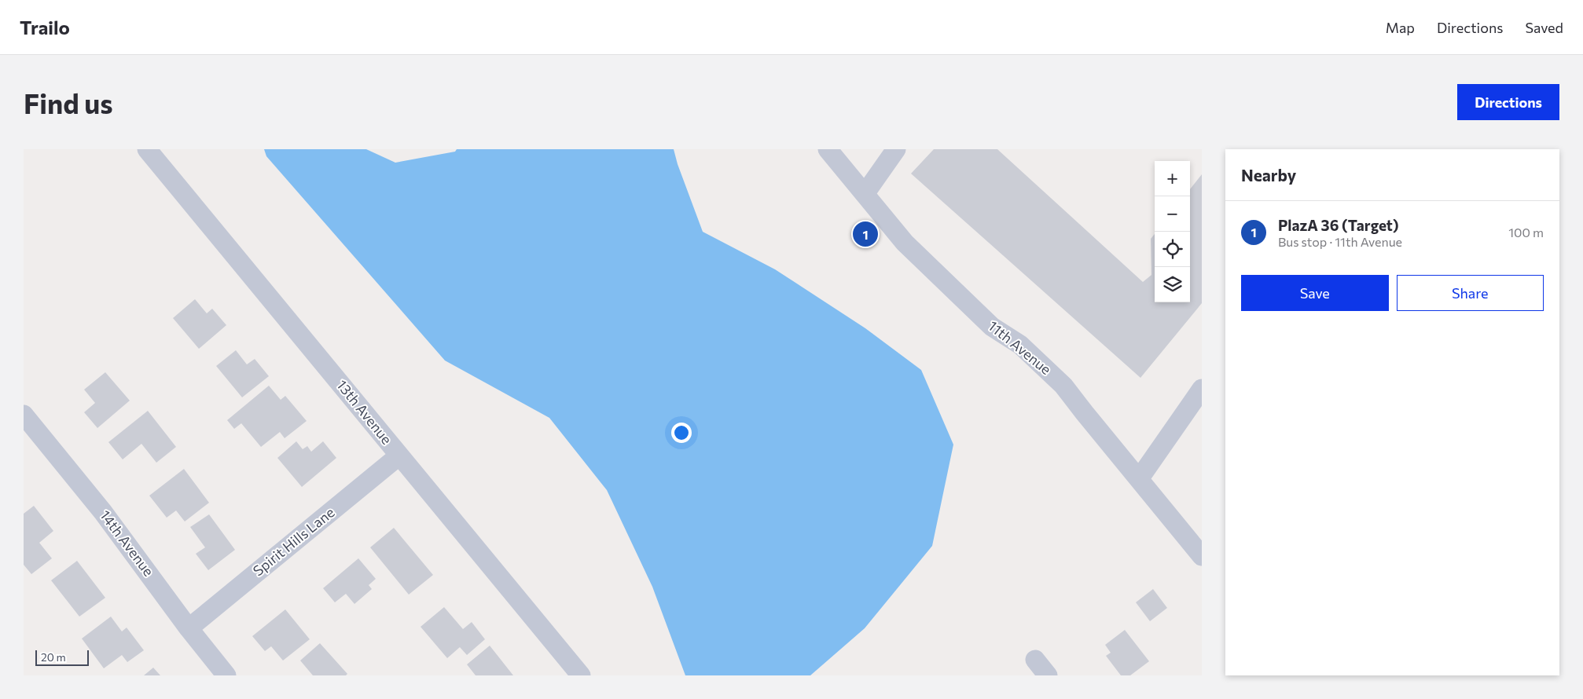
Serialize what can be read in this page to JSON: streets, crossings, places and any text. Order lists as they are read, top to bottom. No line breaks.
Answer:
{"streets":{"street":["11th Avenue","13th Avenue","Spirit Hills Lane","14th Avenue"]},"crossings":[["13th Avenue","Spirit Hills Lane"],["Spirit Hills Lane","14th Avenue"]],"scale_bar":"20 m","page":{"header":"Trailo","nav":["Map","Directions","Saved"],"buttons":["Directions",["Save","Share"]],"title":"Find us","heading":"Nearby","map_buttons":["+","−"],"list":[{"mark":"1","name":"PlazA 36 (Target)","note":"Bus stop · 11th Avenue","value":"100 m"}],"pins":"1","scale":"20 m"}}
